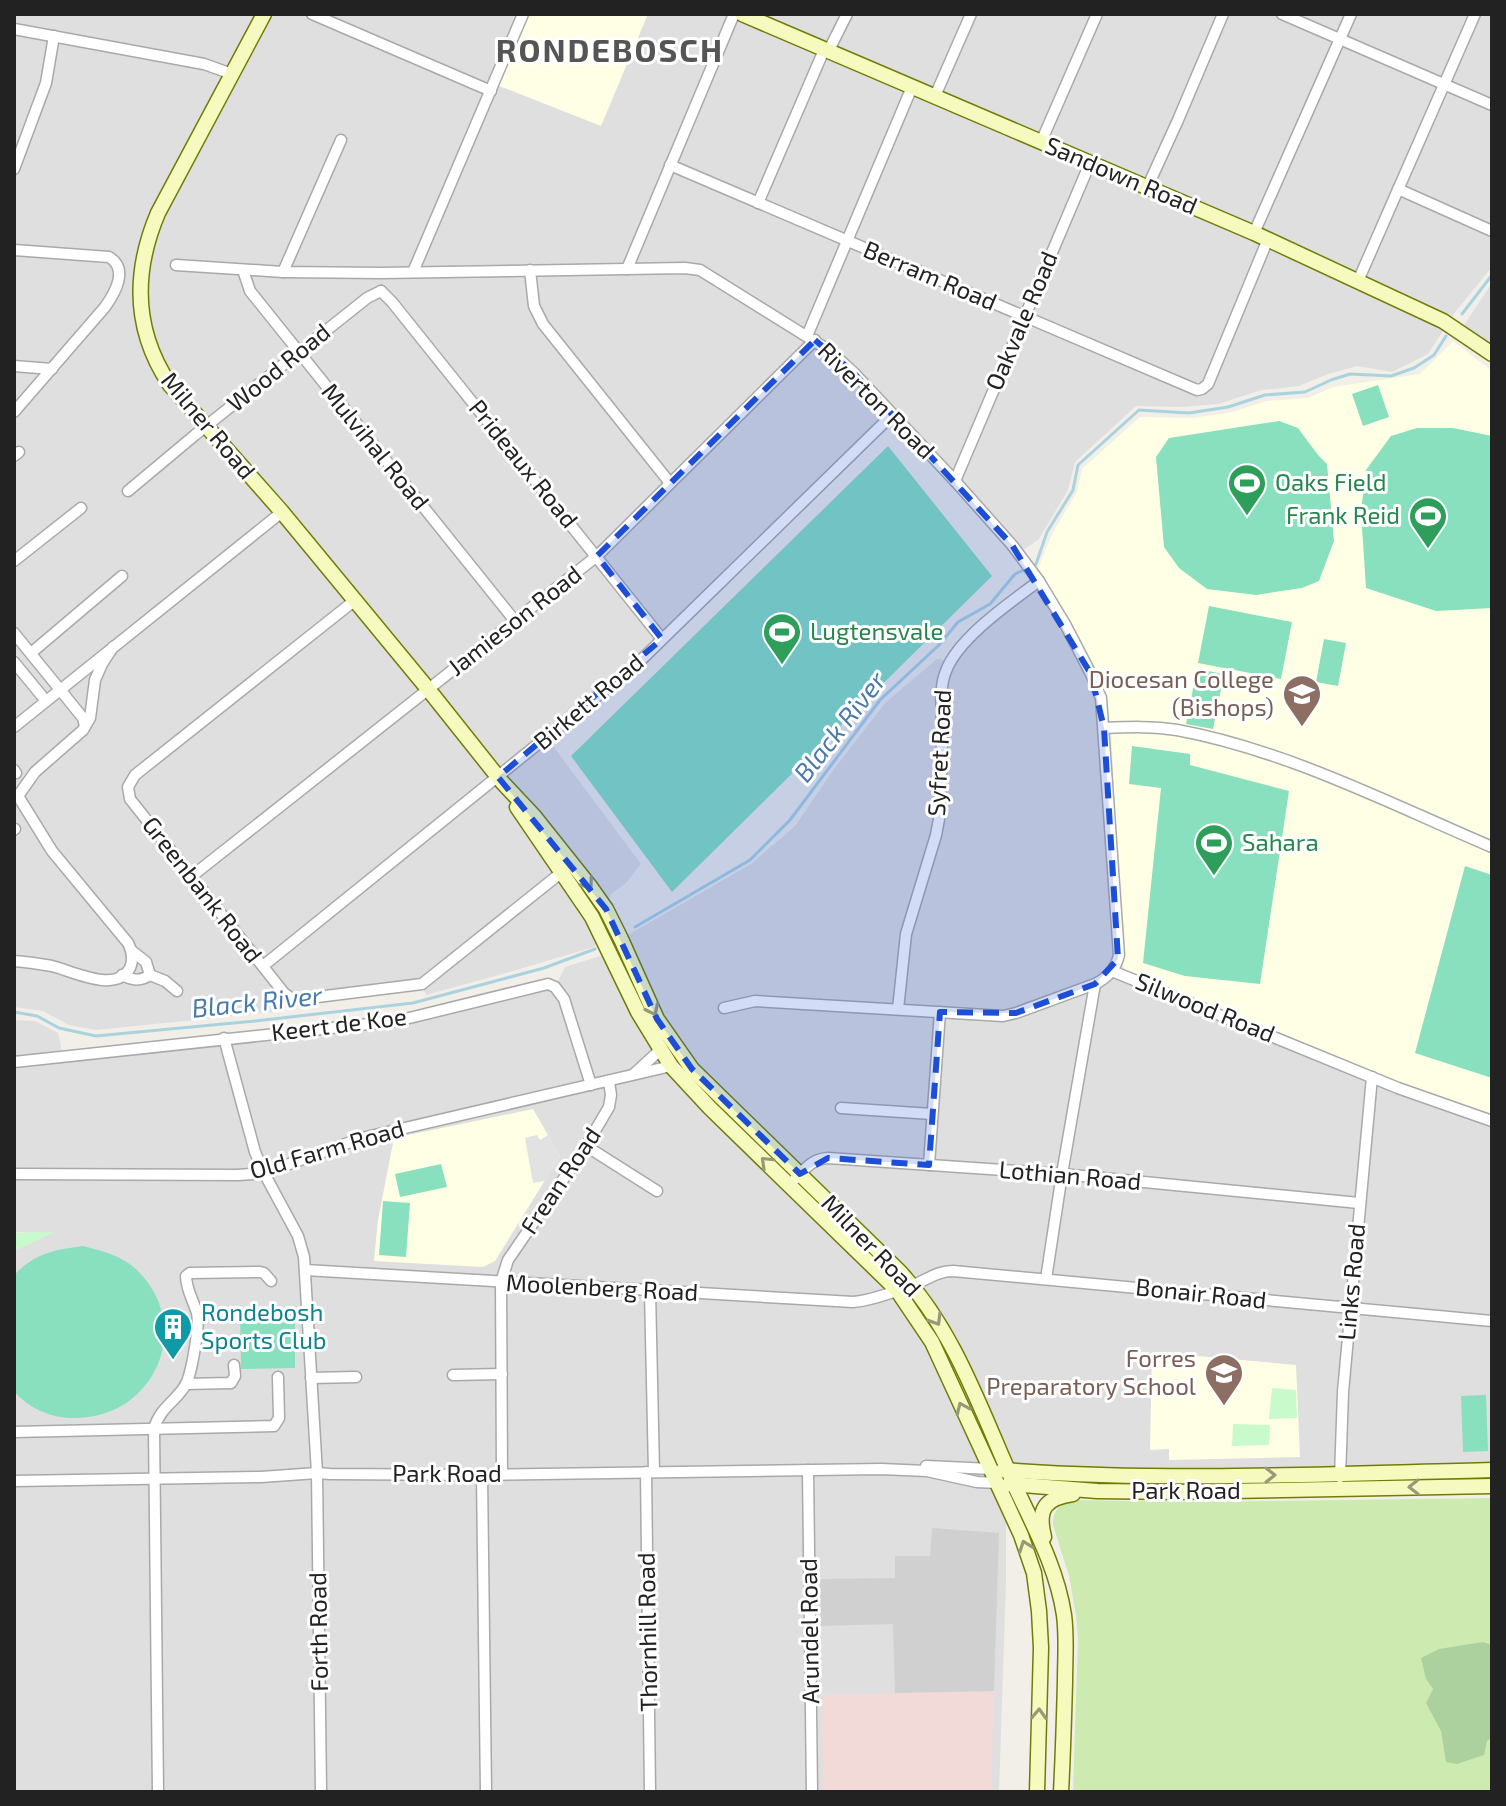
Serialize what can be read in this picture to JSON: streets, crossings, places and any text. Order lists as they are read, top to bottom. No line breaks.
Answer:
{"streets":{"main road":["Sandown Road","Milner Road","Park Road"],"street":["Berram Road","Oakvale Road","Wood Road","Riverton Road","Mulvihal Road","Prideaux Road","Jamieson Road","Birkett Road","Syfret Road","Greenbank Road","Silwood Road","Keert de Koe","Old Farm Road","Lothian Road","Frean Road","Links Road","Moolenberg Road","Bonair Road","Arundel Road","Forth Road","Thornhill Road"]},"crossings":[["Sandown Road","Berram Road"],["Sandown Road","Oakvale Road"],["Sandown Road","Jamieson Road"],["Berram Road","Oakvale Road"],["Berram Road","Jamieson Road"],["Oakvale Road","Riverton Road"],["Wood Road","Milner Road"],["Wood Road","Mulvihal Road"],["Wood Road","Prideaux Road"],["Riverton Road","Mulvihal Road"],["Riverton Road","Jamieson Road"],["Riverton Road","Birkett Road"],["Riverton Road","Syfret Road"],["Riverton Road","Silwood Road"],["Milner Road","Jamieson Road"],["Milner Road","Birkett Road"],["Milner Road","Greenbank Road"],["Milner Road","Old Farm Road"],["Milner Road","Lothian Road"],["Milner Road","Moolenberg Road"],["Milner Road","Bonair Road"],["Milner Road","Park Road"],["Mulvihal Road","Jamieson Road"],["Prideaux Road","Jamieson Road"],["Prideaux Road","Birkett Road"],["Jamieson Road","Greenbank Road"],["Birkett Road","Greenbank Road"],["Syfret Road","Silwood Road"],["Silwood Road","Links Road"],["Keert de Koe","Old Farm Road"],["Keert de Koe","Forth Road"],["Old Farm Road","Frean Road"],["Old Farm Road","Forth Road"],["Lothian Road","Links Road"],["Frean Road","Moolenberg Road"],["Frean Road","Park Road"],["Links Road","Bonair Road"],["Links Road","Park Road"],["Moolenberg Road","Bonair Road"],["Moolenberg Road","Forth Road"],["Moolenberg Road","Thornhill Road"],["Park Road","Arundel Road"],["Park Road","Forth Road"],["Park Road","Thornhill Road"]],"districts":["RONDEBOSCH"],"water":["Black River"],"places":{"sports":["Oaks Field","Frank Reid","Lugtensvale","Sahara"],"school or university":["Diocesan College (Bishops)","Forres Preparatory School"],"building":["Rondebosh Sports Club"]}}
